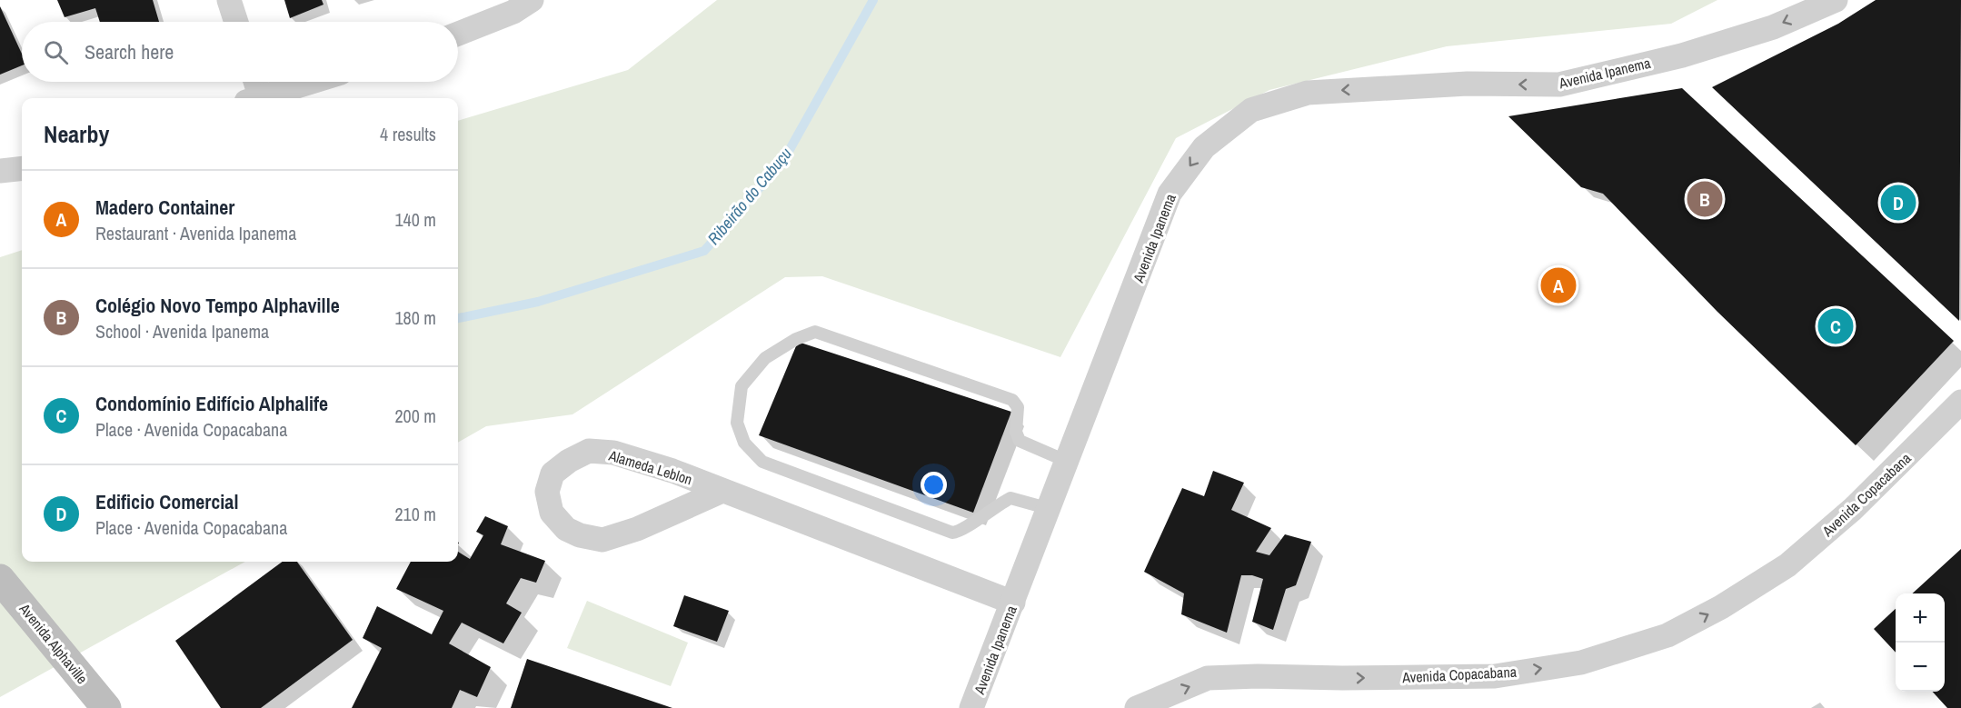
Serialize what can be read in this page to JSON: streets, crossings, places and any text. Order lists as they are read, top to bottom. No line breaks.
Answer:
{"streets":{"main road":["Avenida Alphaville"],"street":["Avenida Ipanema","Alameda Leblon","Avenida Copacabana"]},"crossings":[["Avenida Ipanema","Alameda Leblon"]],"one_way":["Avenida Ipanema","Avenida Copacabana"],"water":["Ribeirão do Cabuçu"],"page":{"search":"Search here","heading":["Nearby","4 results"],"list":[{"mark":"A","name":"Madero Container","note":"Restaurant · Avenida Ipanema","value":"140 m"},{"mark":"B","name":"Colégio Novo Tempo Alphaville","note":"School · Avenida Ipanema","value":"180 m"},{"mark":"C","name":"Condomínio Edifício Alphalife","note":"Place · Avenida Copacabana","value":"200 m"},{"mark":"D","name":"Edificio Comercial","note":"Place · Avenida Copacabana","value":"210 m"}],"pins":["B","D","A","C"],"map_buttons":["+","−"]}}
